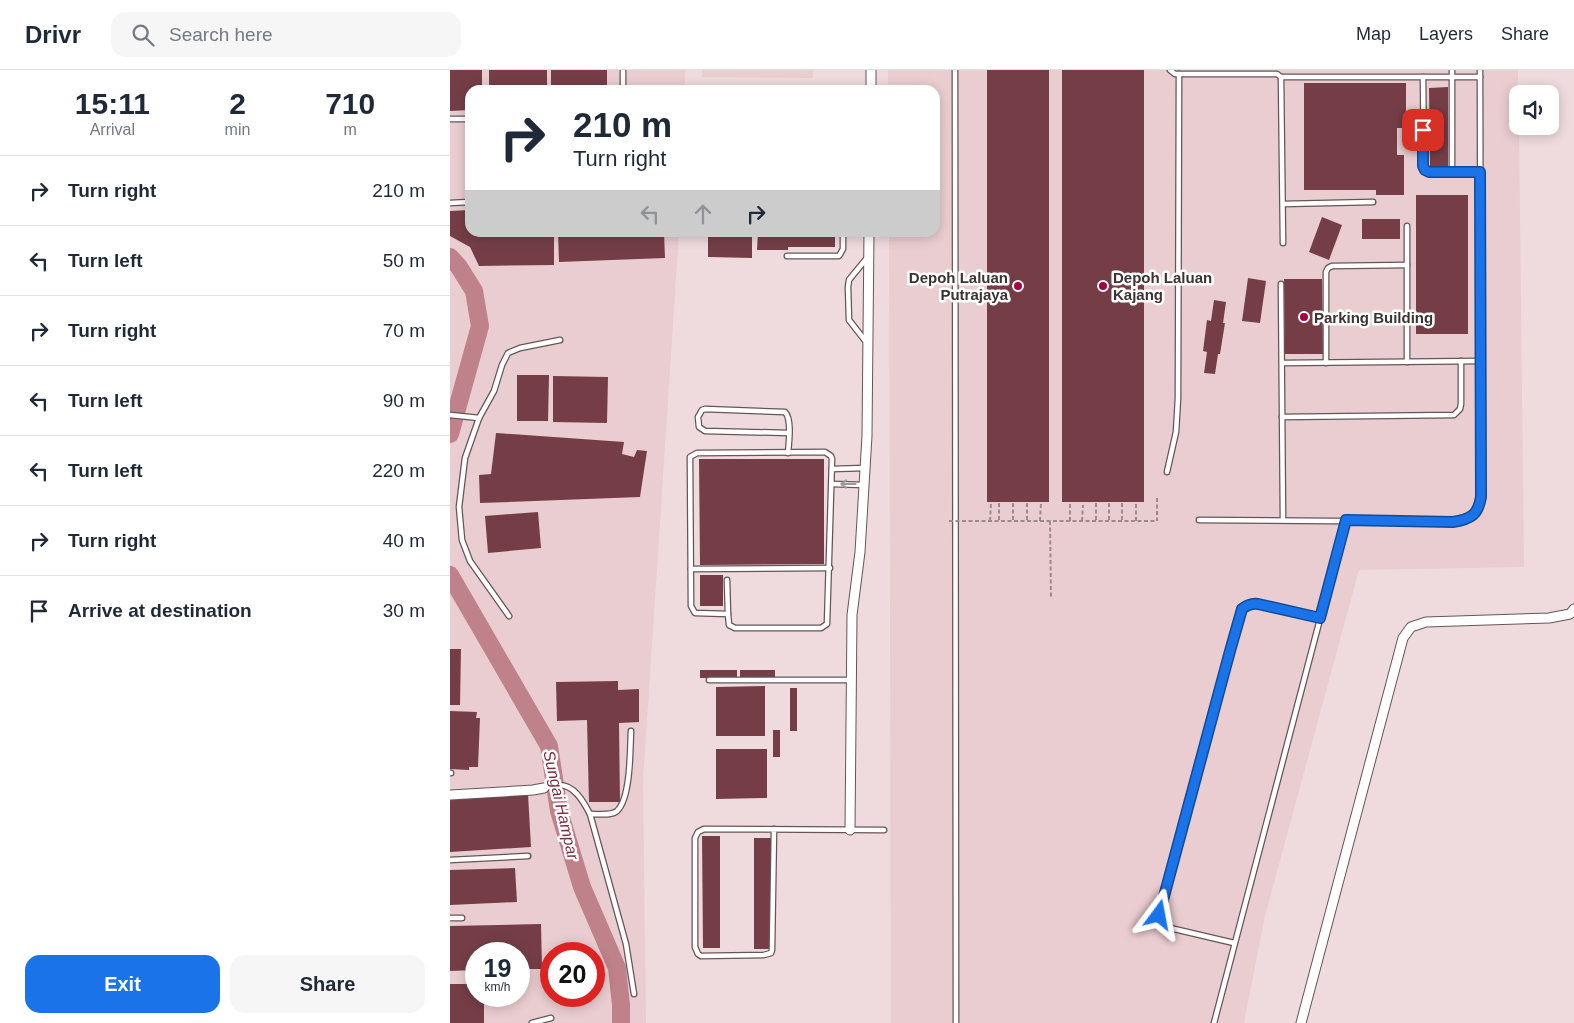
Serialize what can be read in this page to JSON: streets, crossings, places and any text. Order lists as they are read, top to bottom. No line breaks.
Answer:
{"water":["Sungai Hampar"],"places":["Depoh Laluan Putrajaya","Depoh Laluan Kajang","Parking Building"],"page":{"header":"Drivr","search":"Search here","nav":["Map","Layers","Share"],"eta":["15:11","Arrival","2","min","710","m"],"turn":["210 m","Turn right"],"list":[{"name":"Turn right","value":"210 m"},{"name":"Turn left","value":"50 m"},{"name":"Turn right","value":"70 m"},{"name":"Turn left","value":"90 m"},{"name":"Turn left","value":"220 m"},{"name":"Turn right","value":"40 m"},{"name":"Arrive at destination","value":"30 m"}],"speed":"19 km/h","limit":"20","buttons":["Exit","Share"]}}
